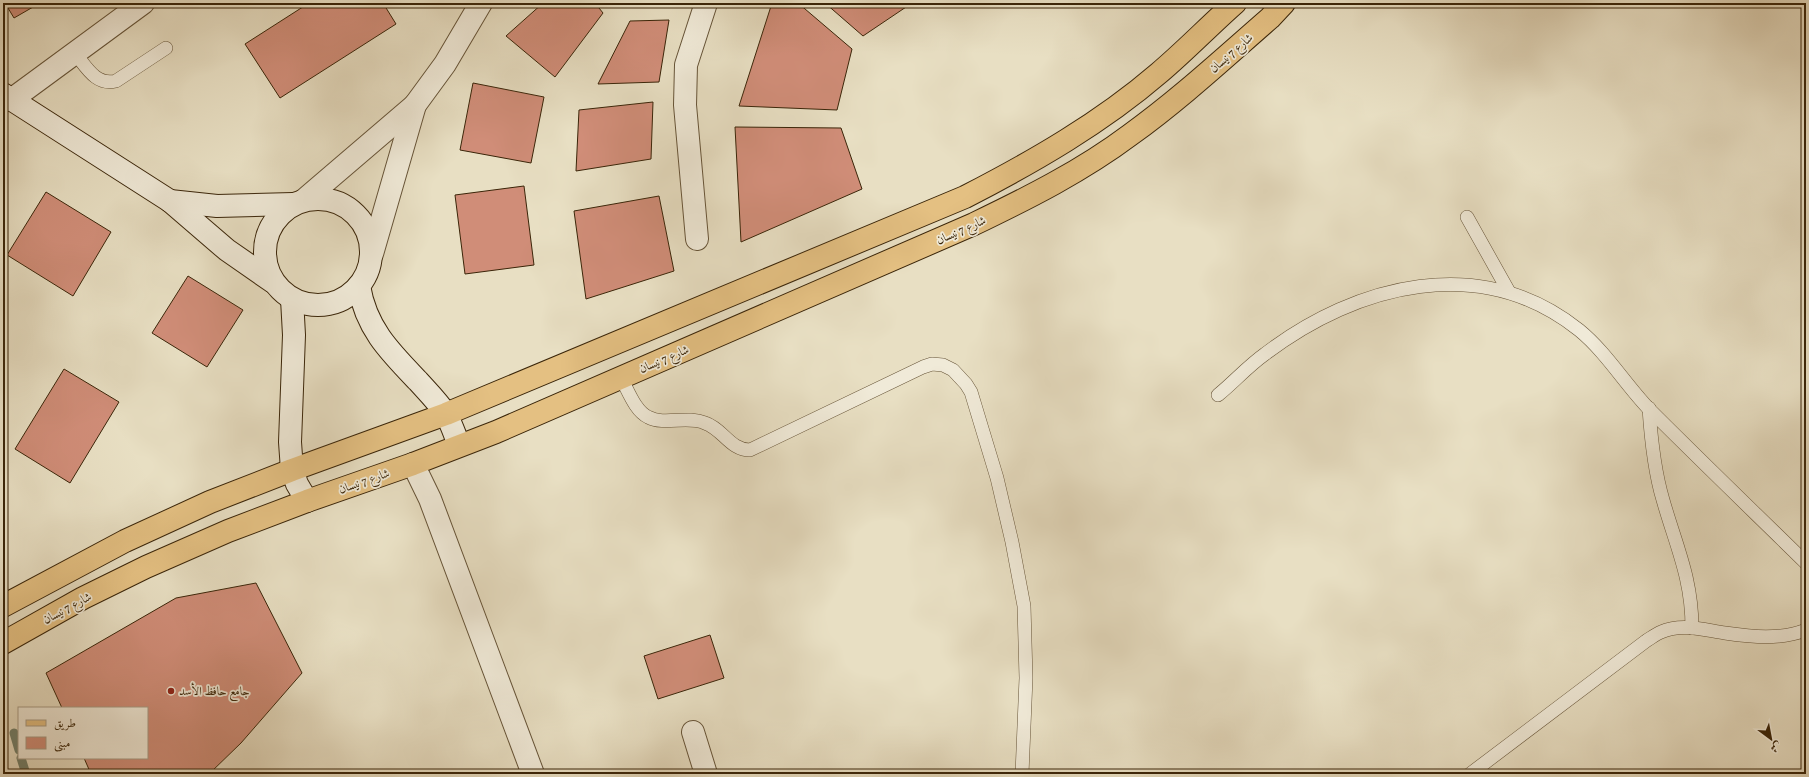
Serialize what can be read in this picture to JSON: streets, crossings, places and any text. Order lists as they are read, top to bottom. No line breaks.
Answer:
{"streets":{"main road":["شارع 7 نيسان"]},"places":["جامع حافظ الأسد"],"legend":["طريق","مبنى"],"north":"bottom right"}
